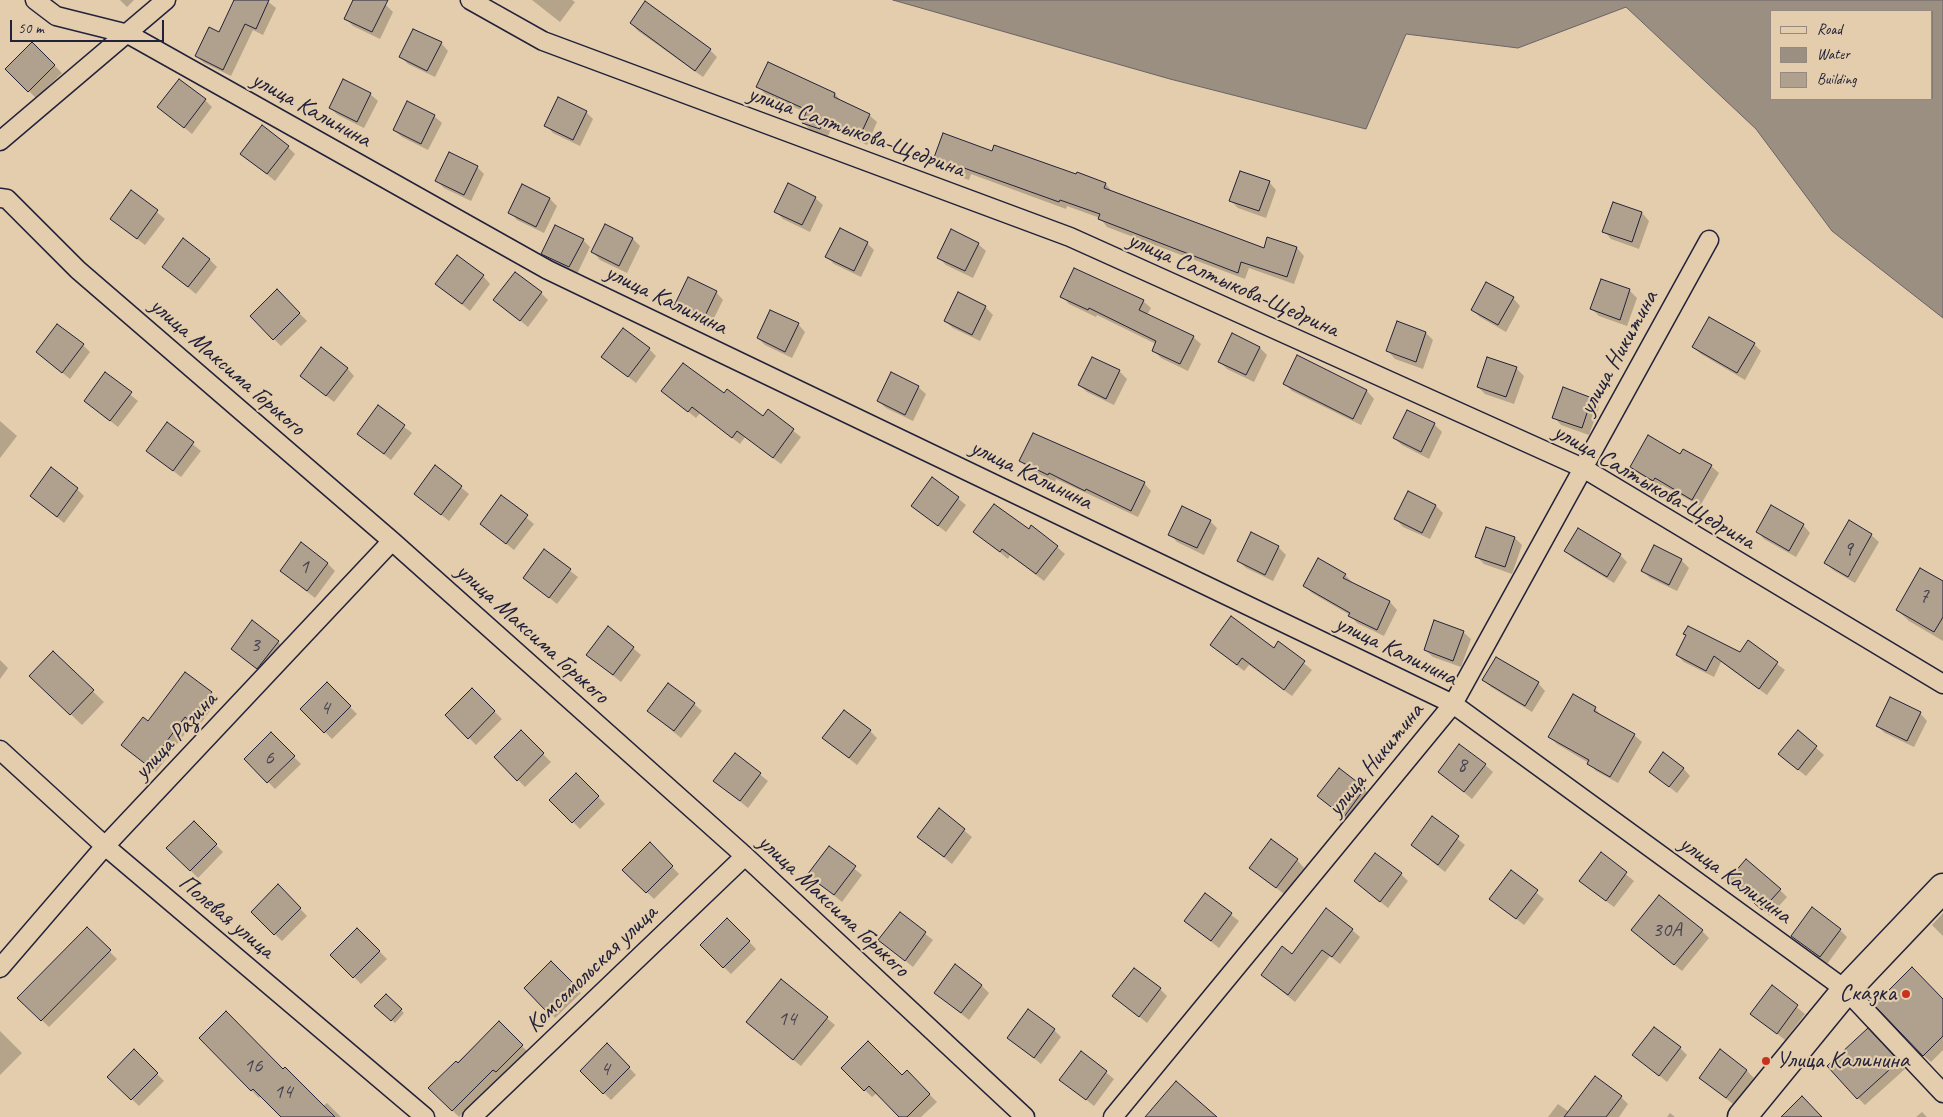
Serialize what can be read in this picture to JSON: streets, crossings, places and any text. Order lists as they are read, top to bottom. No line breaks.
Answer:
{"streets":{"street":["улица Калинина","улица Салтыкова-Щедрина","улица Никитина","улица Максима Горького","улица Разина","Полевая улица","Комсомольская улица"]},"crossings":[["улица Калинина","улица Никитина"],["улица Салтыкова-Щедрина","улица Никитина"],["улица Максима Горького","улица Разина"],["улица Максима Горького","Комсомольская улица"],["улица Разина","Полевая улица"]],"places":["Сказка","Улица Калинина"],"house_numbers":["9","1","7","3","4","6","8","30А","14","16","4","14"],"legend":["Road","Water","Building"],"scale_bar":"50 m"}
